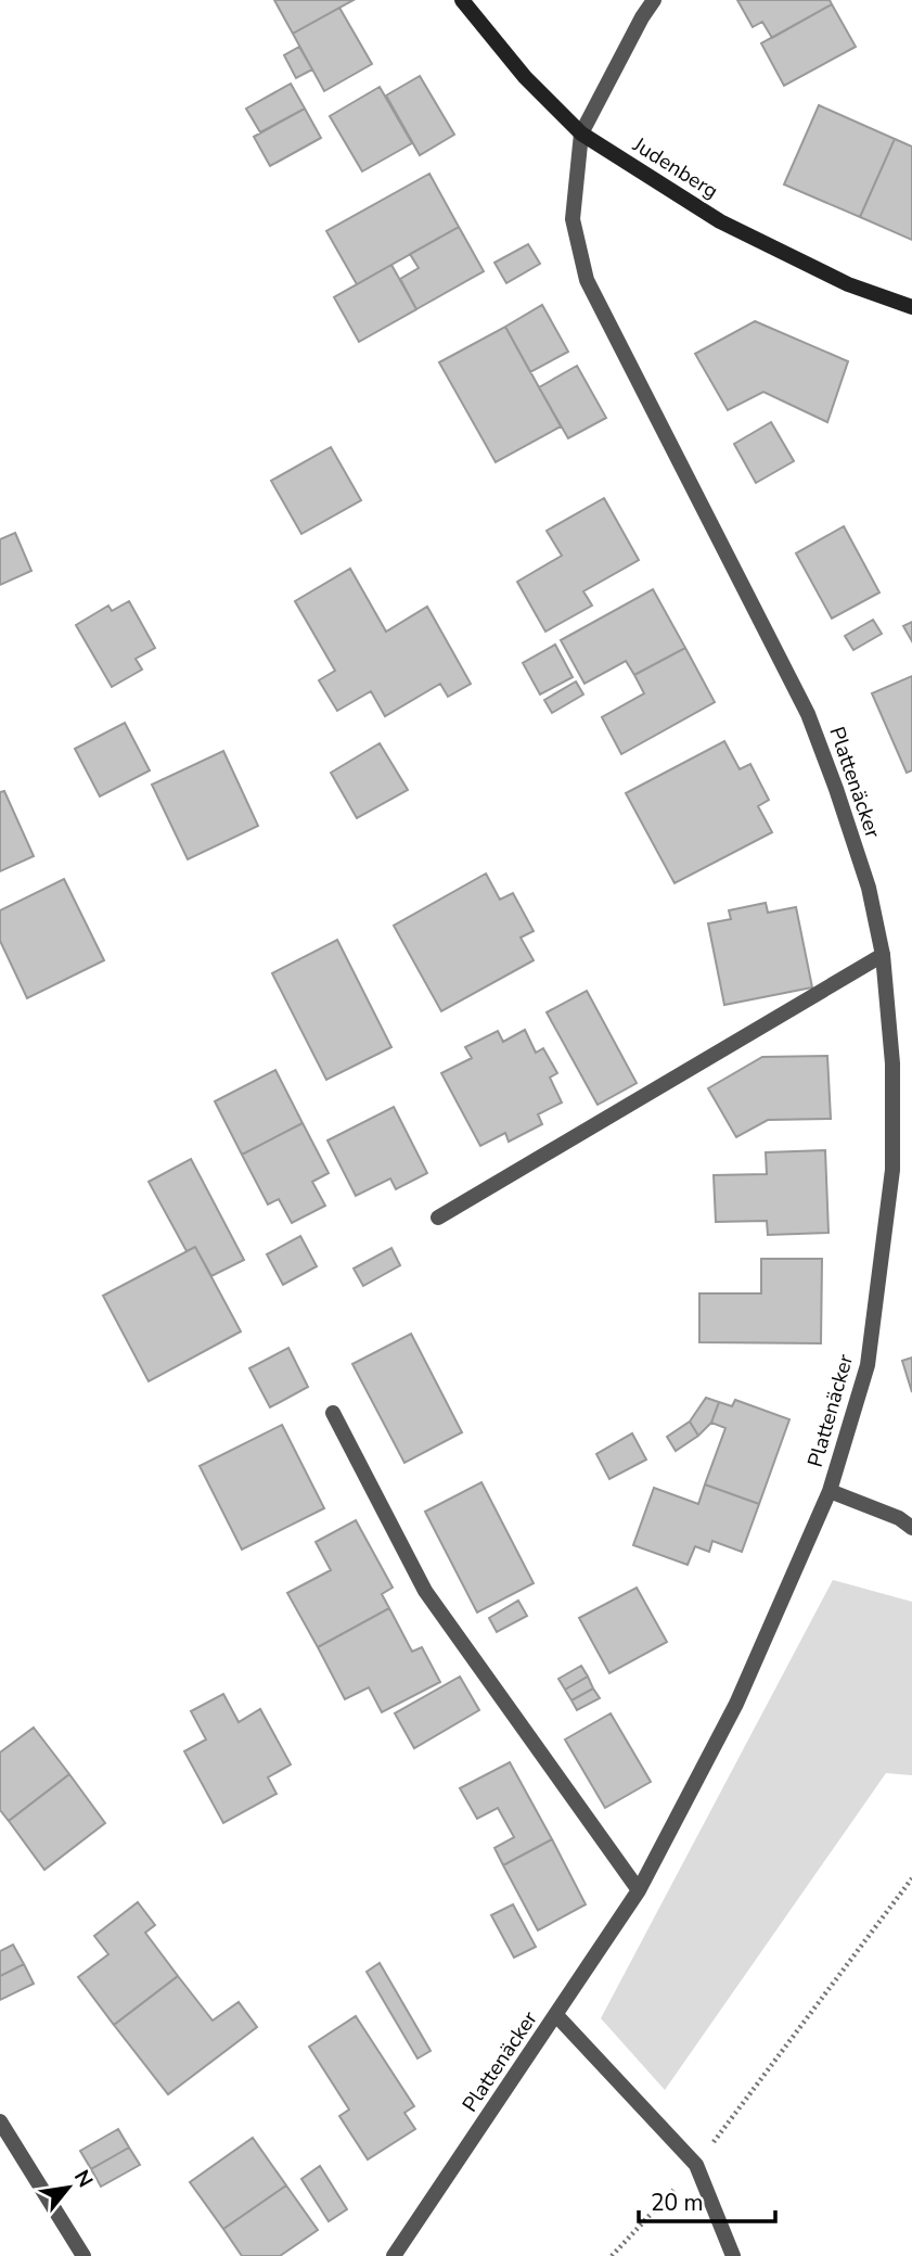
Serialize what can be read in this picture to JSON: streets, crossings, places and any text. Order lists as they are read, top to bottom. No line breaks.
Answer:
{"streets":{"street":["Judenberg","Plattenäcker"]},"crossings":[["Judenberg","Plattenäcker"]],"scale_bar":"20 m","north":"top right"}
